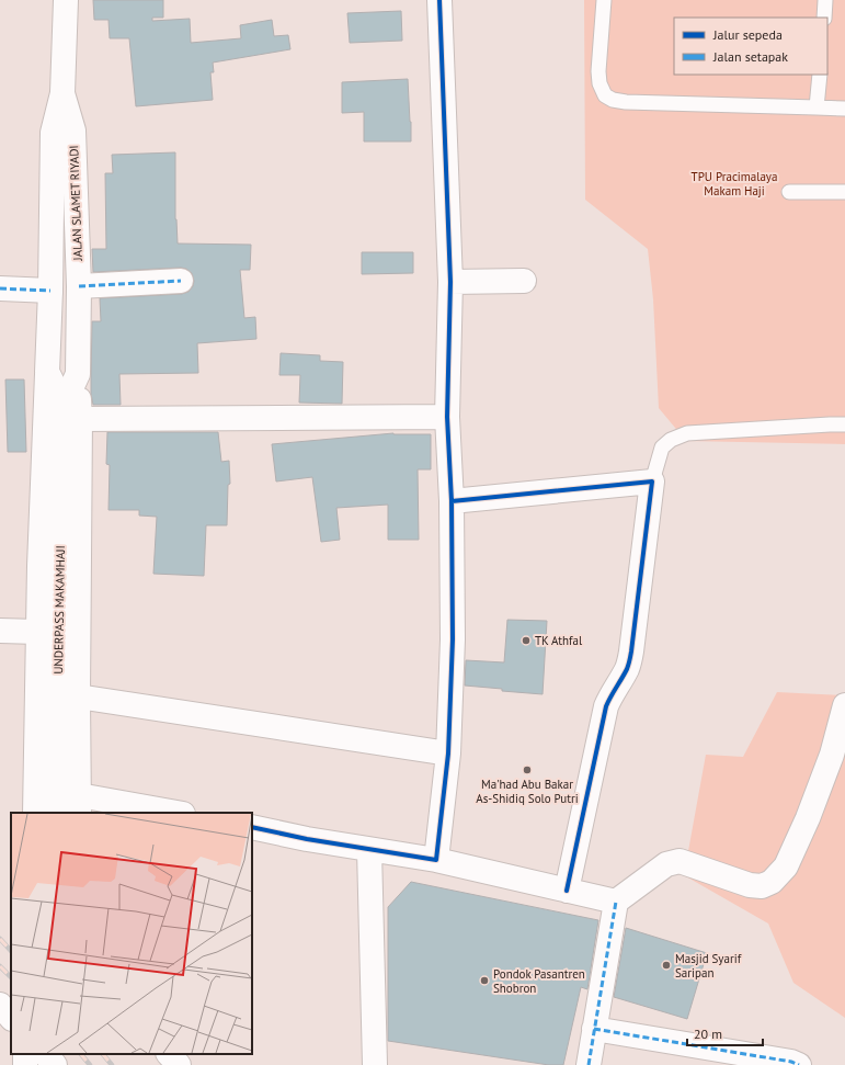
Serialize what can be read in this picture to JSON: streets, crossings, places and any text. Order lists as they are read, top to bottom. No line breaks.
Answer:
{"streets":{"street":["JALAN SLAMET RIYADI","UNDERPASS MAKAMHAJI"]},"crossings":[["JALAN SLAMET RIYADI","UNDERPASS MAKAMHAJI"]],"parks":["TPU Pracimalaya Makam Haji"],"places":["TK Athfal","Ma'had Abu Bakar As-Shidiq Solo Putri","Masjid Syarif Saripan","Pondok Pasantren Shobron"],"legend":["Jalur sepeda","Jalan setapak"],"scale_bar":"20 m"}
